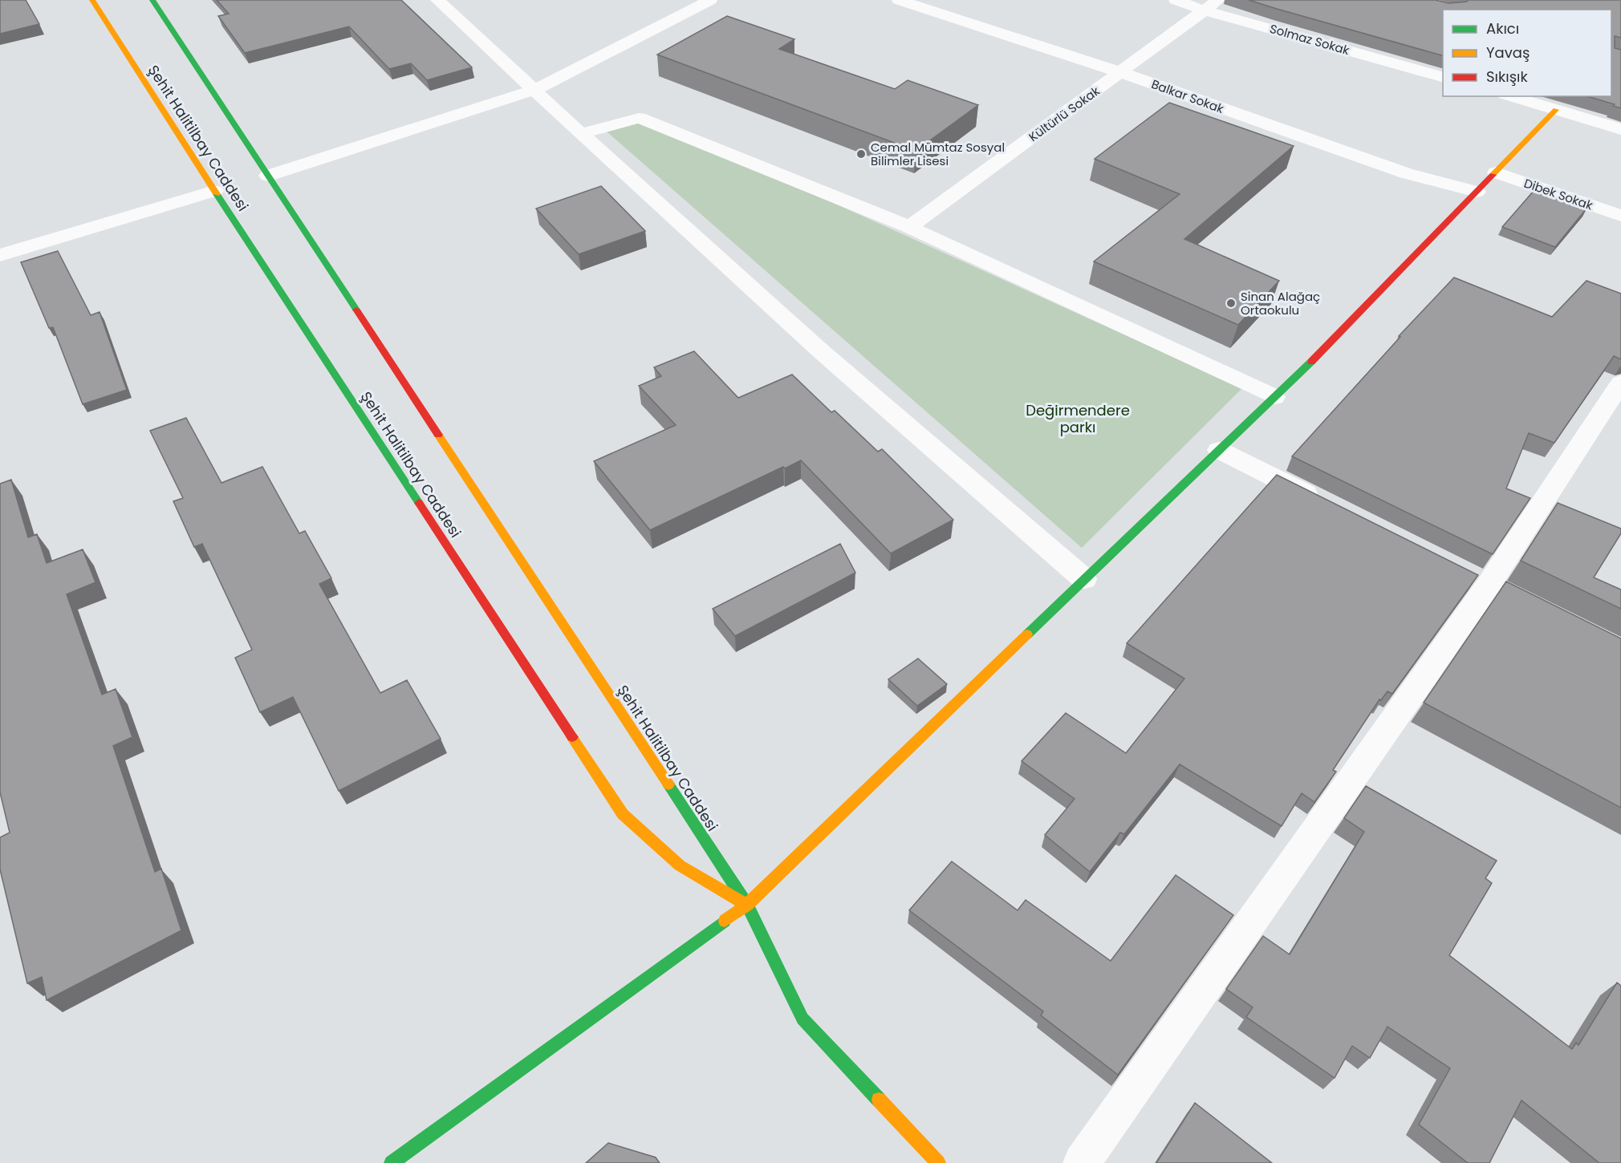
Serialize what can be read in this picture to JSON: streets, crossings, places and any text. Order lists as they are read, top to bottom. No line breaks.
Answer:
{"streets":{"main road":["Şehit Halitilbay Caddesi"],"street":["Solmaz Sokak","Balkar Sokak","Kültürlü Sokak","Dibek Sokak"]},"crossings":[["Solmaz Sokak","Kültürlü Sokak"],["Balkar Sokak","Kültürlü Sokak"]],"parks":["Değirmendere parkı"],"places":["Cemal Mümtaz Sosyal Bilimler Lisesi","Sinan Alağaç Ortaokulu"],"legend":["Akıcı","Yavaş","Sıkışık"]}
